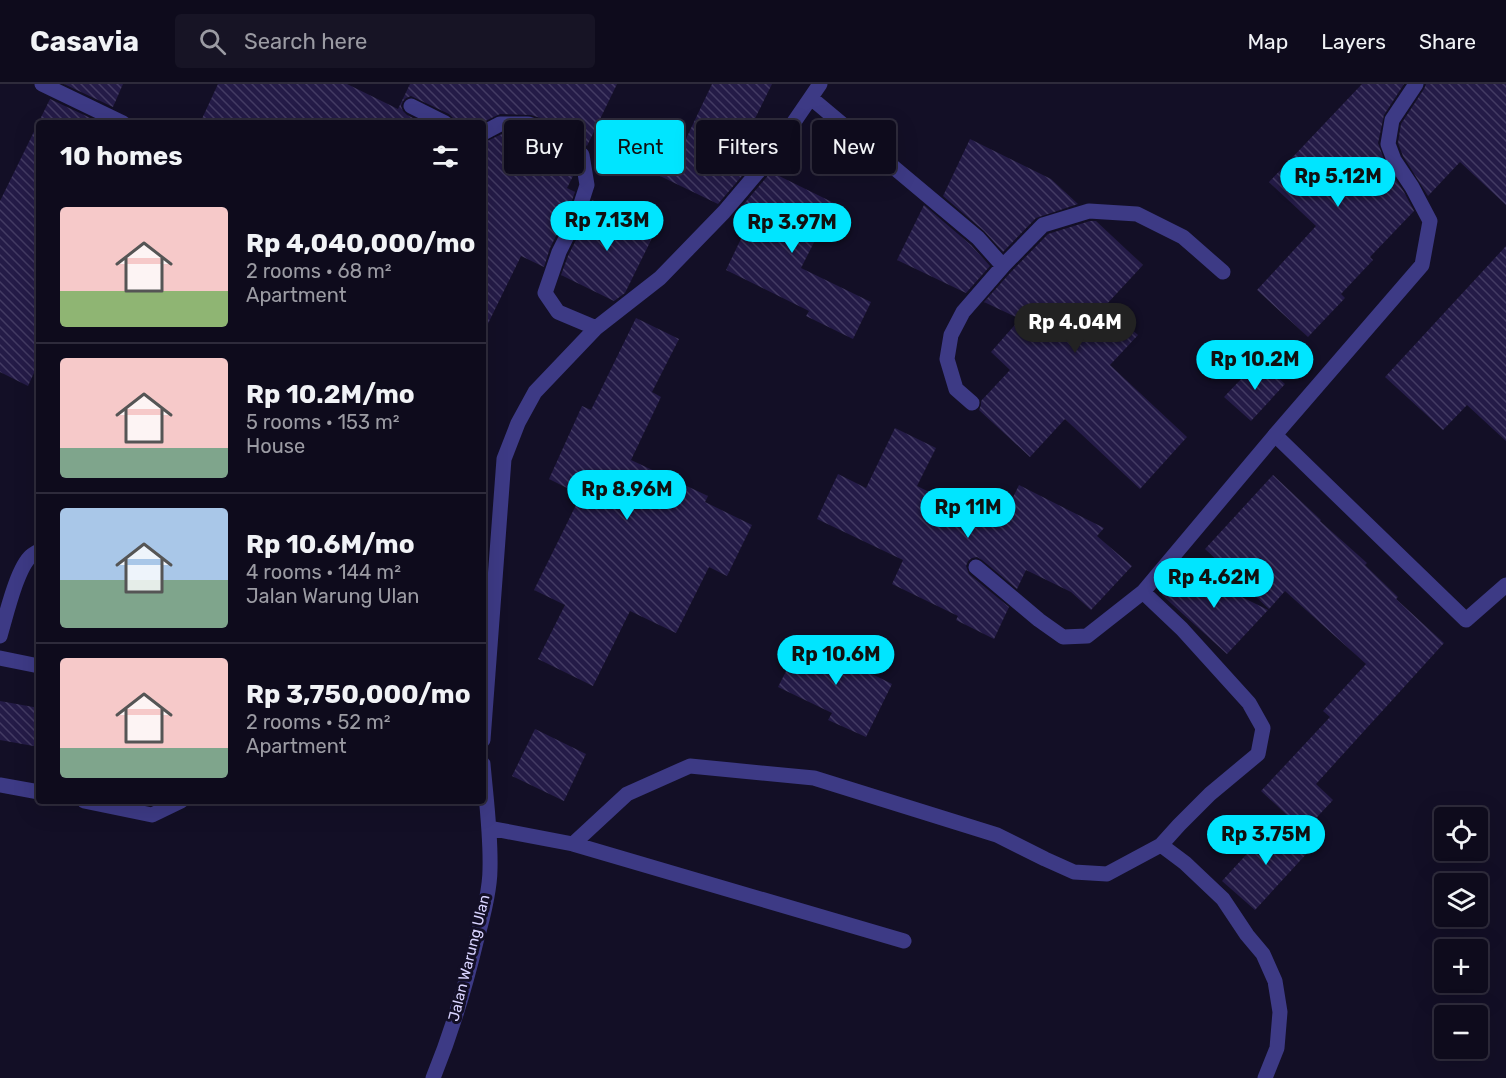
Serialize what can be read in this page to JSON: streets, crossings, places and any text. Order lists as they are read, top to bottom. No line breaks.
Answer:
{"streets":{"street":["Jalan Warung Ulan"]},"page":{"header":"Casavia","search":"Search here","nav":["Map","Layers","Share"],"chip":["Buy","Rent","Filters","New"],"heading":"10 homes","price":["Rp 5.12M","Rp 7.13M","Rp 3.97M","Rp 4.04M","Rp 10.2M","Rp 8.96M","Rp 11M","Rp 4.62M","Rp 10.6M","Rp 3.75M"],"list":[{"name":"Rp 4,040,000/mo","note":"2 rooms · 68 m² · Apartment"},{"name":"Rp 10.2M/mo","note":"5 rooms · 153 m² · House"},{"name":"Rp 10.6M/mo","note":"4 rooms · 144 m² · Jalan Warung Ulan"},{"name":"Rp 3,750,000/mo","note":"2 rooms · 52 m² · Apartment"}],"map_buttons":["+","−"]}}
